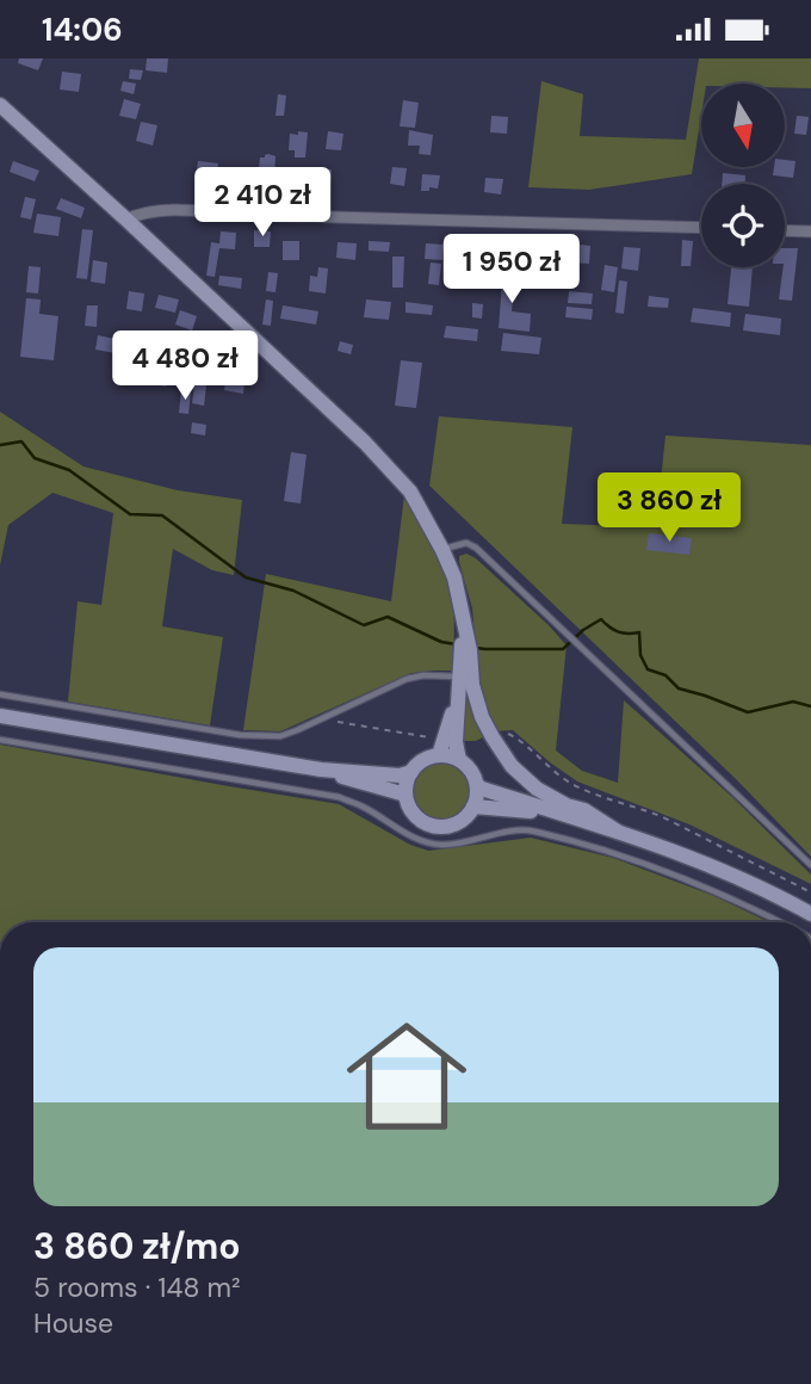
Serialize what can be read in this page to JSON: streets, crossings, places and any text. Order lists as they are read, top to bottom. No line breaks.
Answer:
{"north":"bottom","page":{"status":"14:06","price":["2 410 zł","1 950 zł","4 480 zł","3 860 zł"],"list":[{"name":"3 860 zł/mo","note":"5 rooms · 148 m² · House"}]}}
